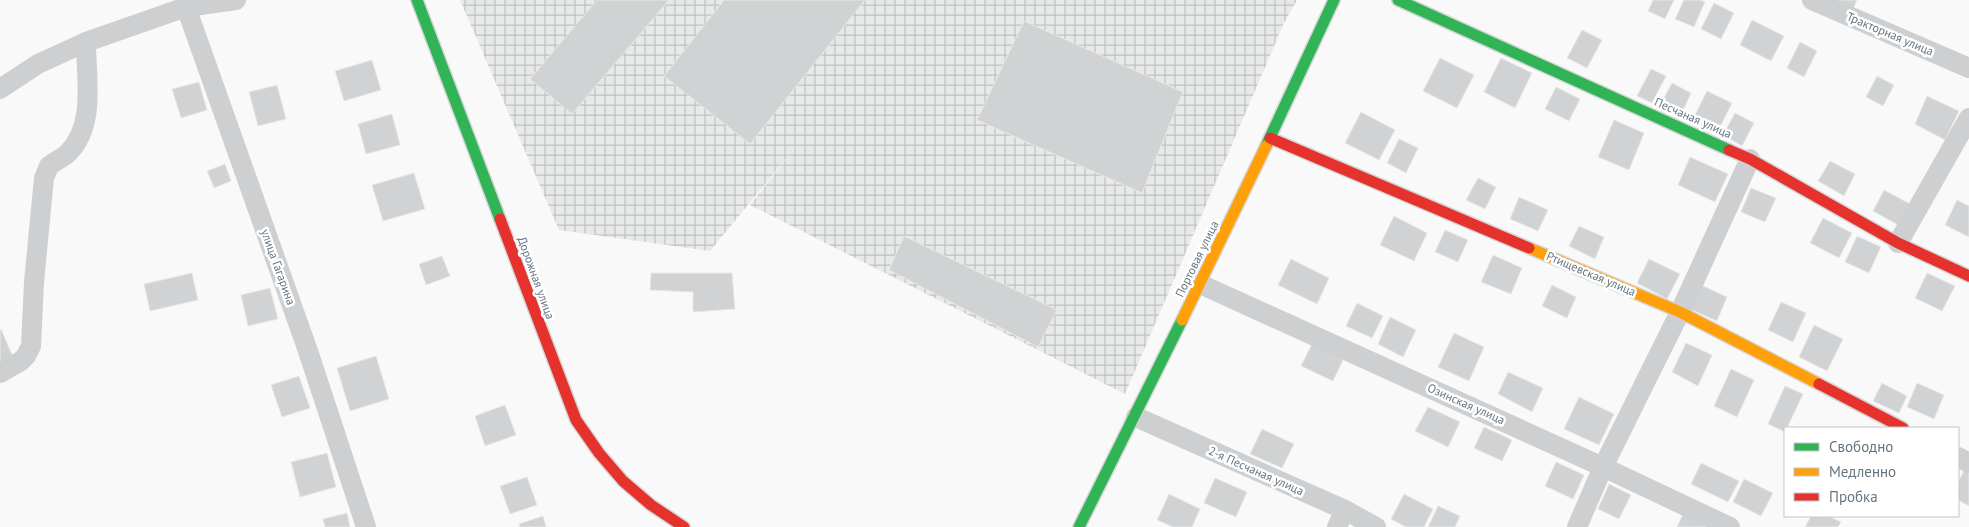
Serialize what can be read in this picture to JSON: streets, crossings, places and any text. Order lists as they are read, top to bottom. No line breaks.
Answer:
{"streets":{"street":["Тракторная улица","Песчаная улица","Портовая улица","улица Гагарина","Ртищевская улица","Дорожная улица","Озинская улица","2-я Песчаная улица"]},"crossings":[["Портовая улица","Ртищевская улица"],["Портовая улица","Озинская улица"],["Портовая улица","2-я Песчаная улица"]],"legend":["Свободно","Медленно","Пробка"]}
